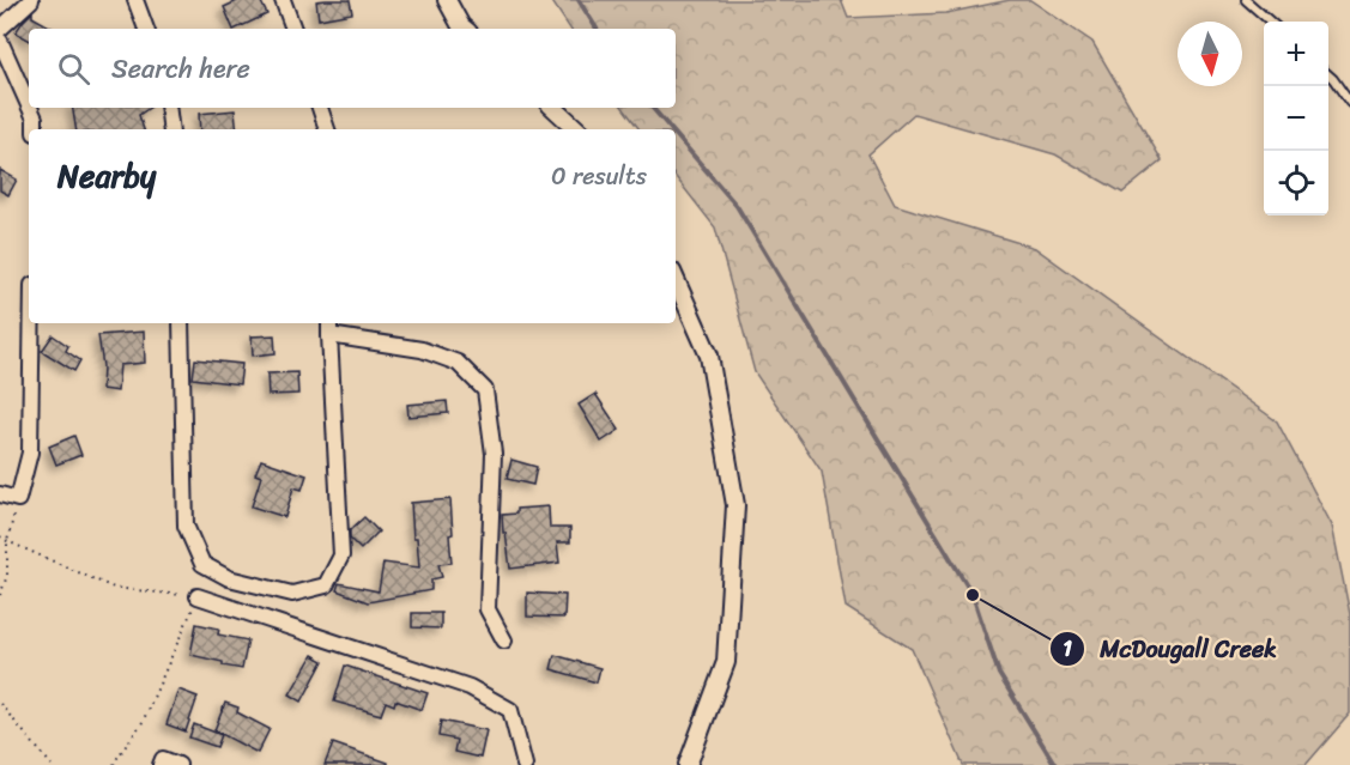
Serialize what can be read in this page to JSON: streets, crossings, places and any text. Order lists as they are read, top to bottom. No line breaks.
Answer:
{"places":["McDougall Creek"],"north":"bottom","page":{"map_buttons":["+","−"],"search":"Search here","heading":["Nearby","0 results"]}}
